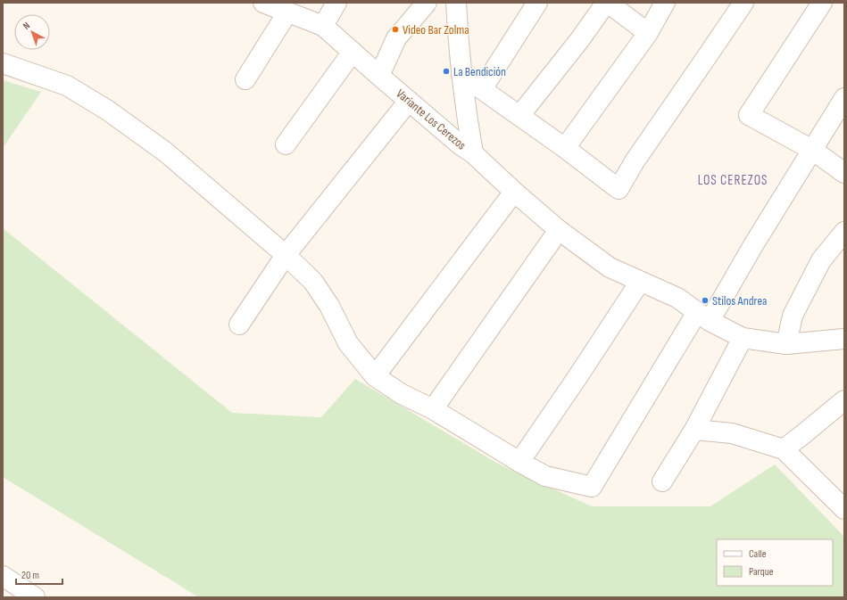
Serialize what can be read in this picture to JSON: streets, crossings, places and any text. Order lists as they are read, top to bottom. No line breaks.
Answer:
{"streets":{"street":["Variante Los Cerezos"]},"districts":["LOS CEREZOS"],"places":["Video Bar Zolma","La Bendición","Stilos Andrea"],"legend":["Calle","Parque"],"scale_bar":"20 m","north":"top left"}
